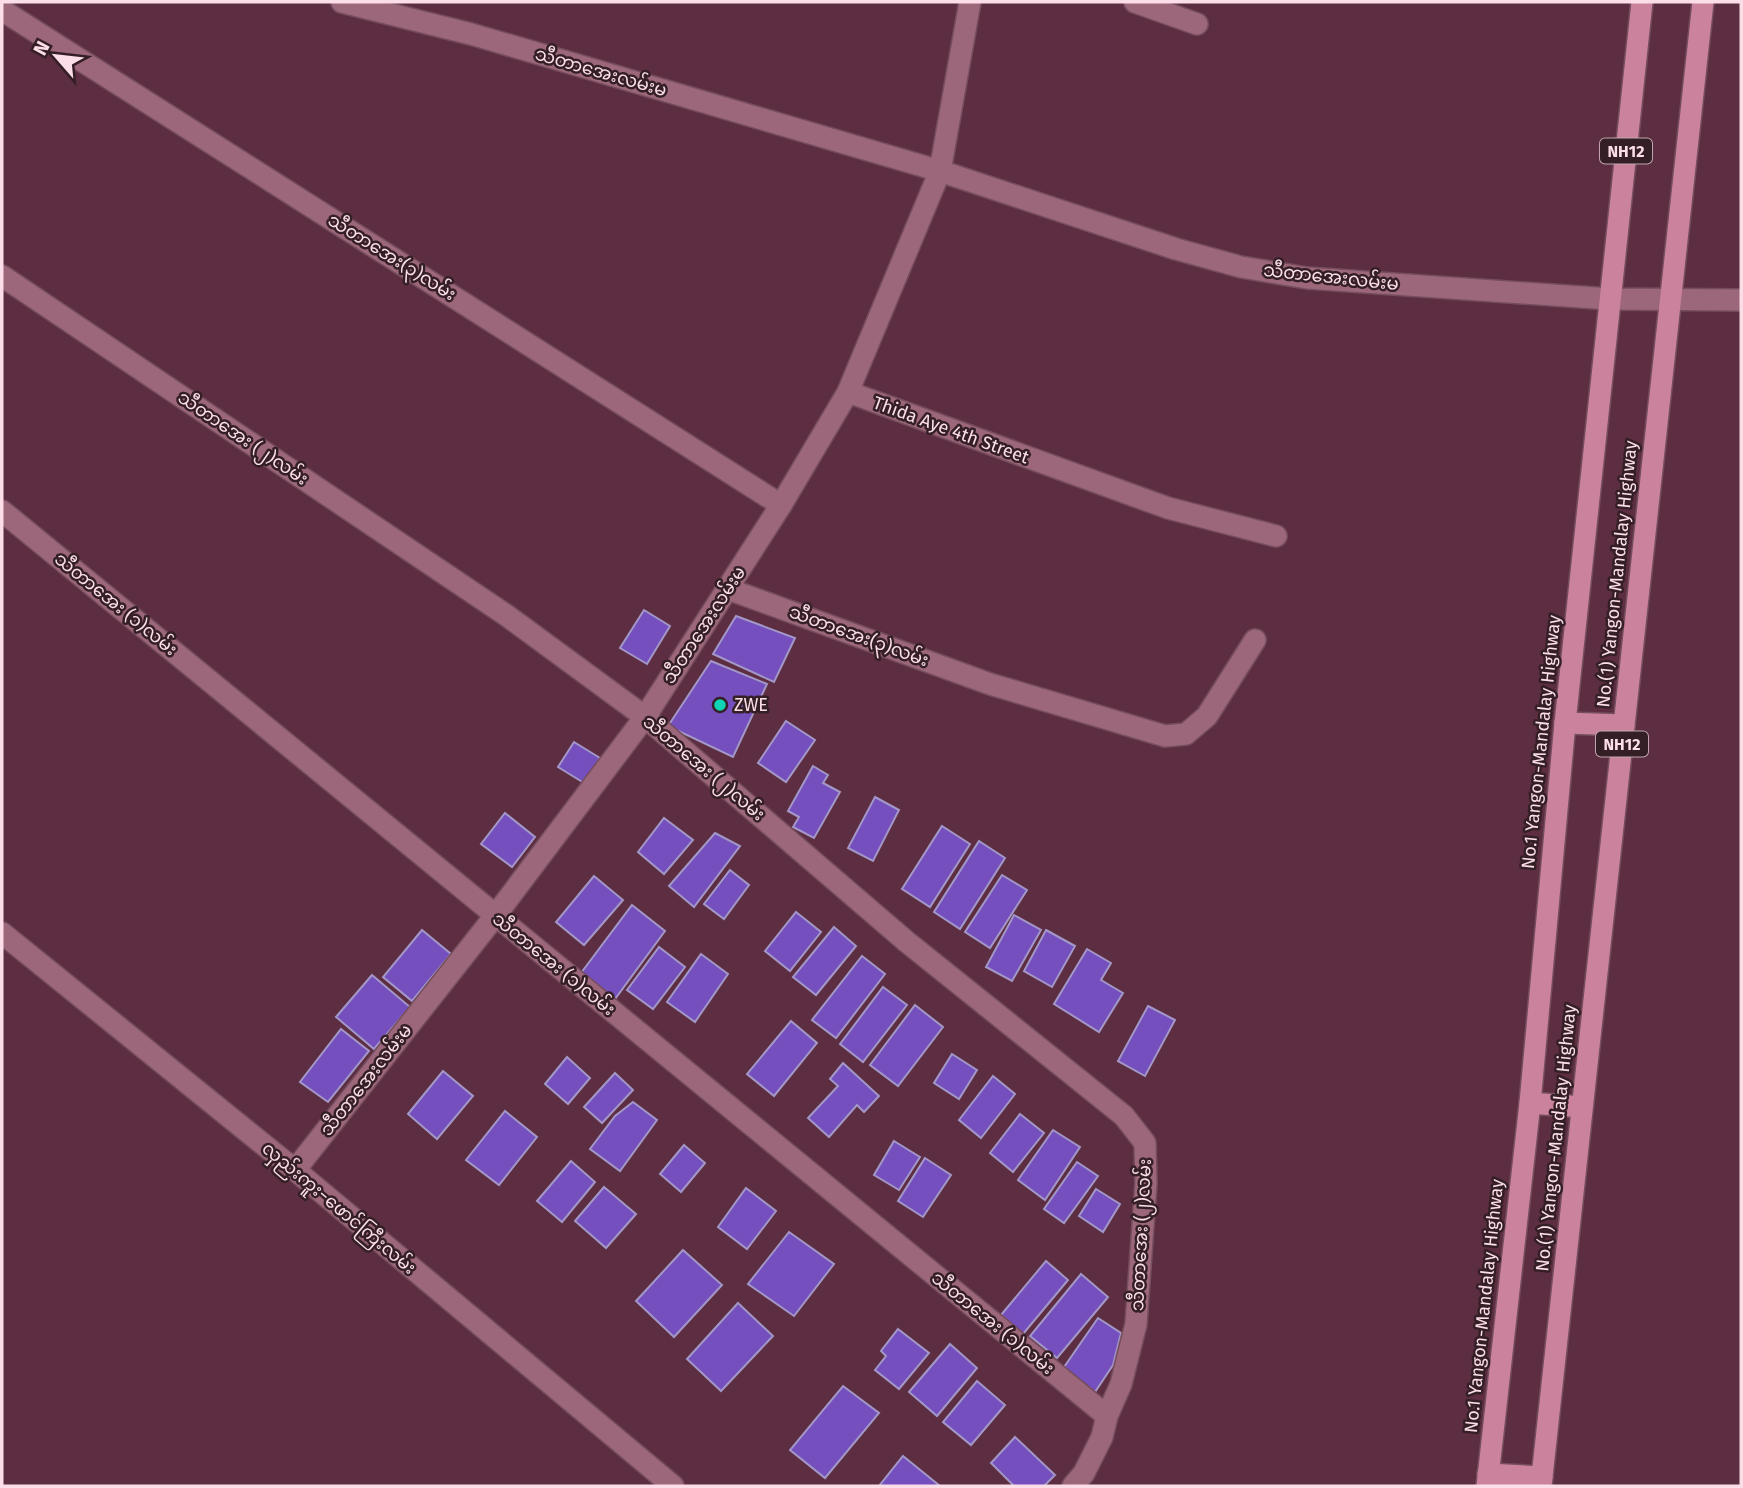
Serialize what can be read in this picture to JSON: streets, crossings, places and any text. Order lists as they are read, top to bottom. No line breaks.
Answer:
{"streets":{"highway":["NH12","No.(1) Yangon-Mandalay Highway","No.1 Yangon-Mandalay Highway"],"street":["သီတာအေးလမ်းမ","သီတာအေး(၃)လမ်း","Thida Aye 4th Street","သီတာအေး (၂)လမ်း","သီတာအေး (၁)လမ်း","လှည်းကူး−ဖောင်ကြီးလမ်း"]},"crossings":[["သီတာအေးလမ်းမ","သီတာအေး(၃)လမ်း"],["သီတာအေးလမ်းမ","Thida Aye 4th Street"],["သီတာအေးလမ်းမ","သီတာအေး (၂)လမ်း"],["သီတာအေးလမ်းမ","No.(1) Yangon-Mandalay Highway"],["သီတာအေးလမ်းမ","သီတာအေး (၁)လမ်း"],["သီတာအေးလမ်းမ","No.1 Yangon-Mandalay Highway"],["သီတာအေးလမ်းမ","လှည်းကူး−ဖောင်ကြီးလမ်း"],["သီတာအေး (၂)လမ်း","သီတာအေး (၁)လမ်း"]],"places":["ZWE"],"north":"top left"}
